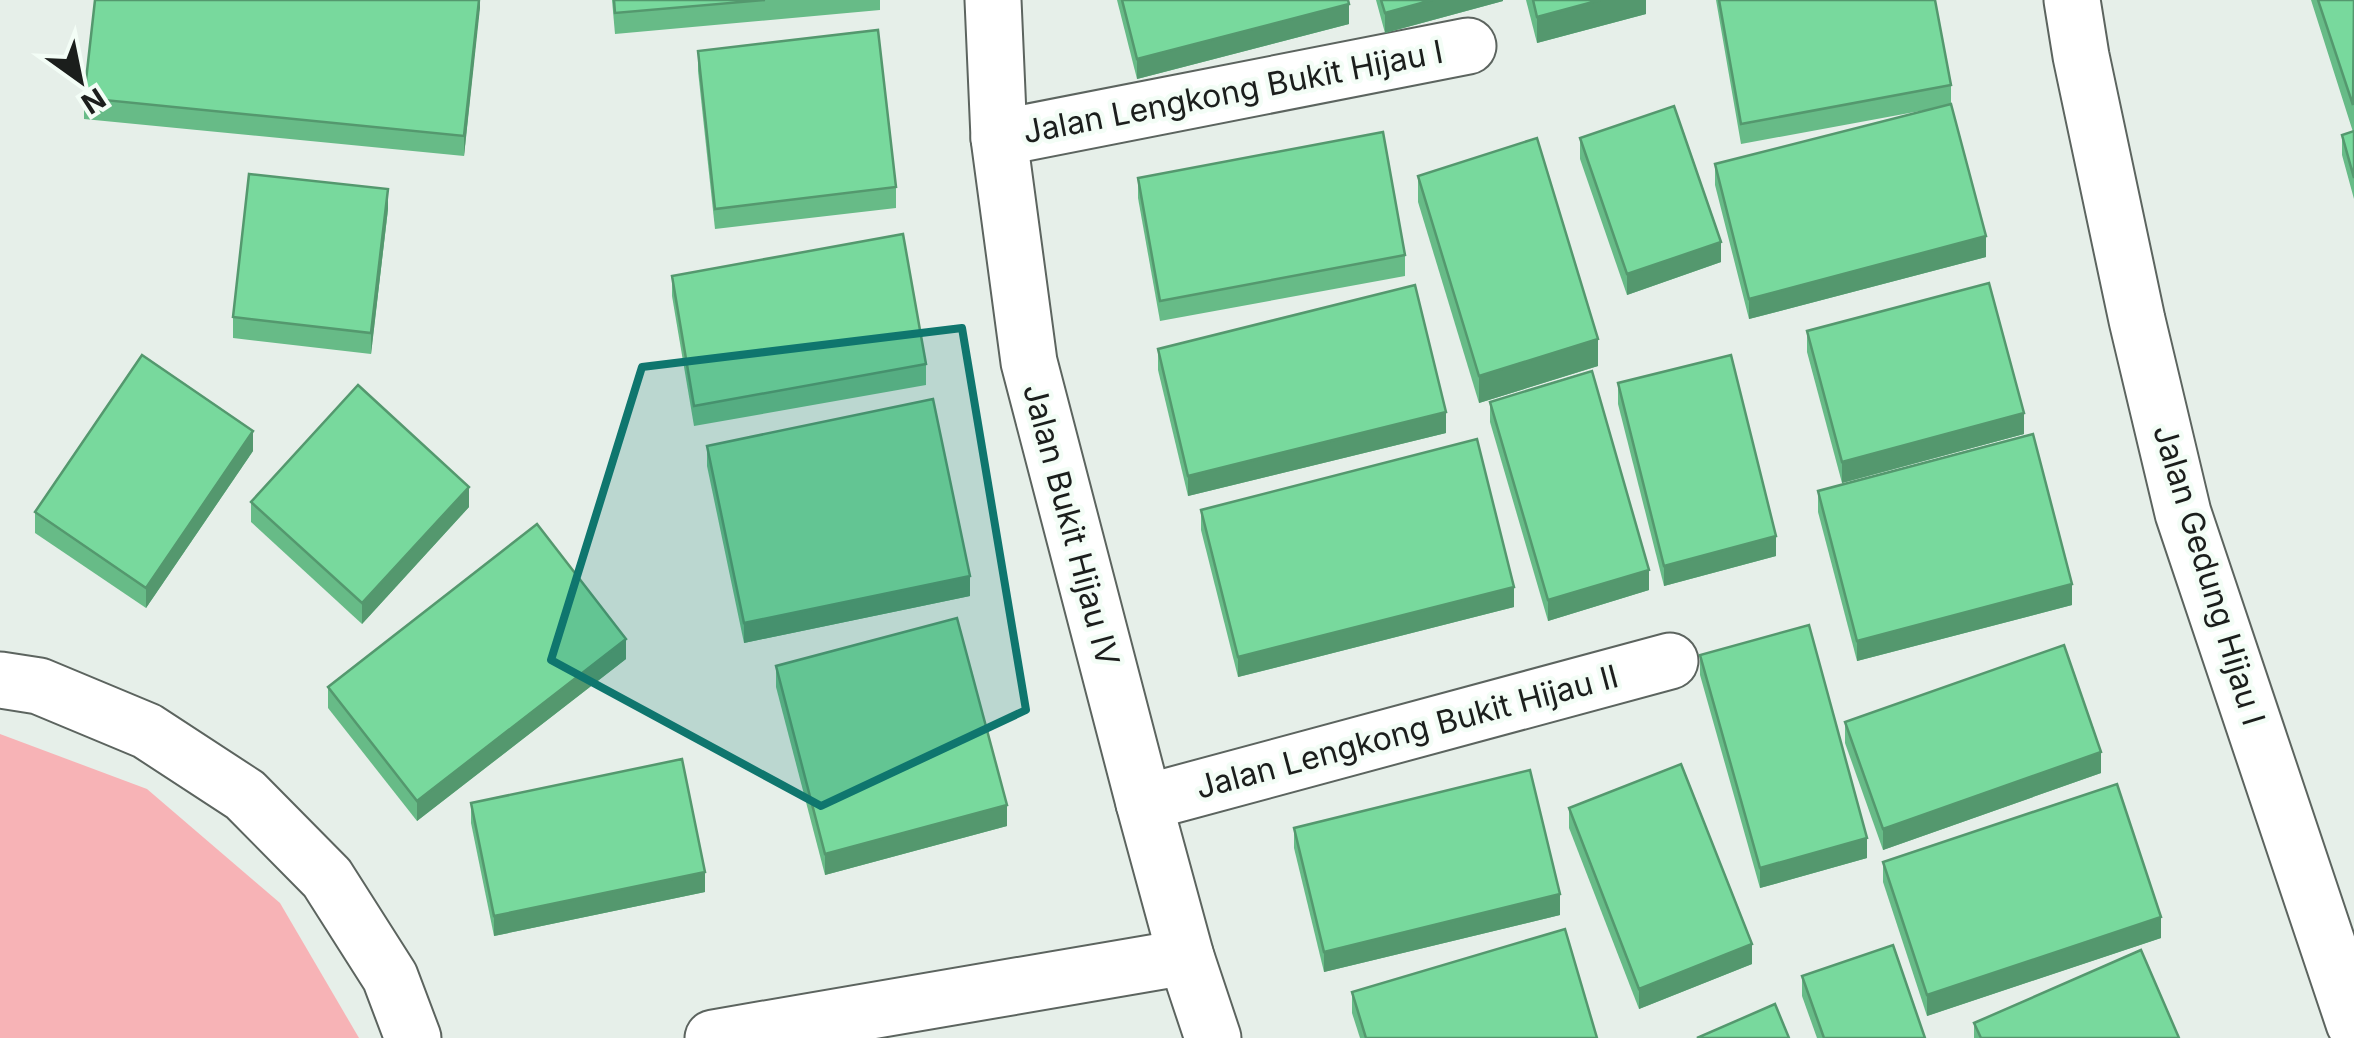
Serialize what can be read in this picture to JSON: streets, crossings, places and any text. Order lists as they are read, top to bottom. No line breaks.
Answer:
{"streets":{"street":["Jalan Lengkong Bukit Hijau I","Jalan Bukit Hijau IV","Jalan Gedung Hijau I","Jalan Lengkong Bukit Hijau II"]},"crossings":[["Jalan Lengkong Bukit Hijau I","Jalan Bukit Hijau IV"],["Jalan Bukit Hijau IV","Jalan Lengkong Bukit Hijau II"]],"north":"bottom right"}
